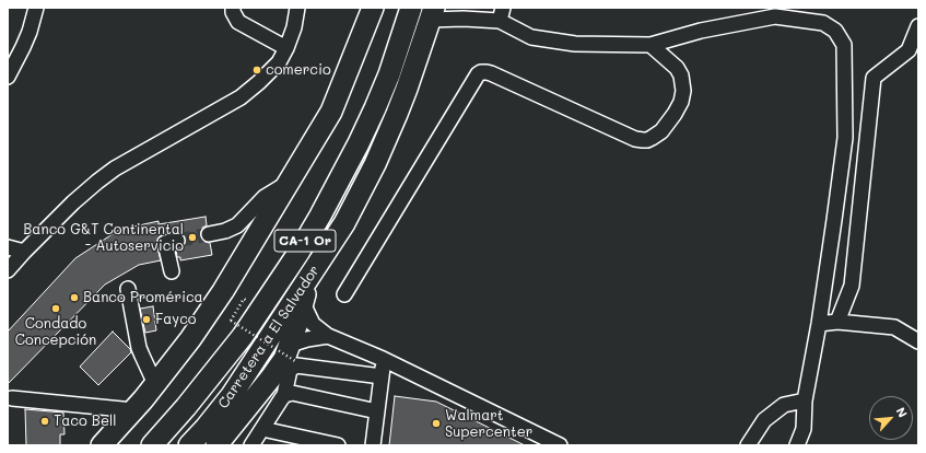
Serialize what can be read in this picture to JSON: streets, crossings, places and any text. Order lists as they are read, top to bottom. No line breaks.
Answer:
{"streets":{"highway":["CA-1 Or","Carretera a El Salvador"]},"places":["comercio","Banco G&T Continental - Autoservicio","Banco Promérica","Condado Concepción","Fayco","Taco Bell","Walmart Supercenter"],"north":"top right"}
